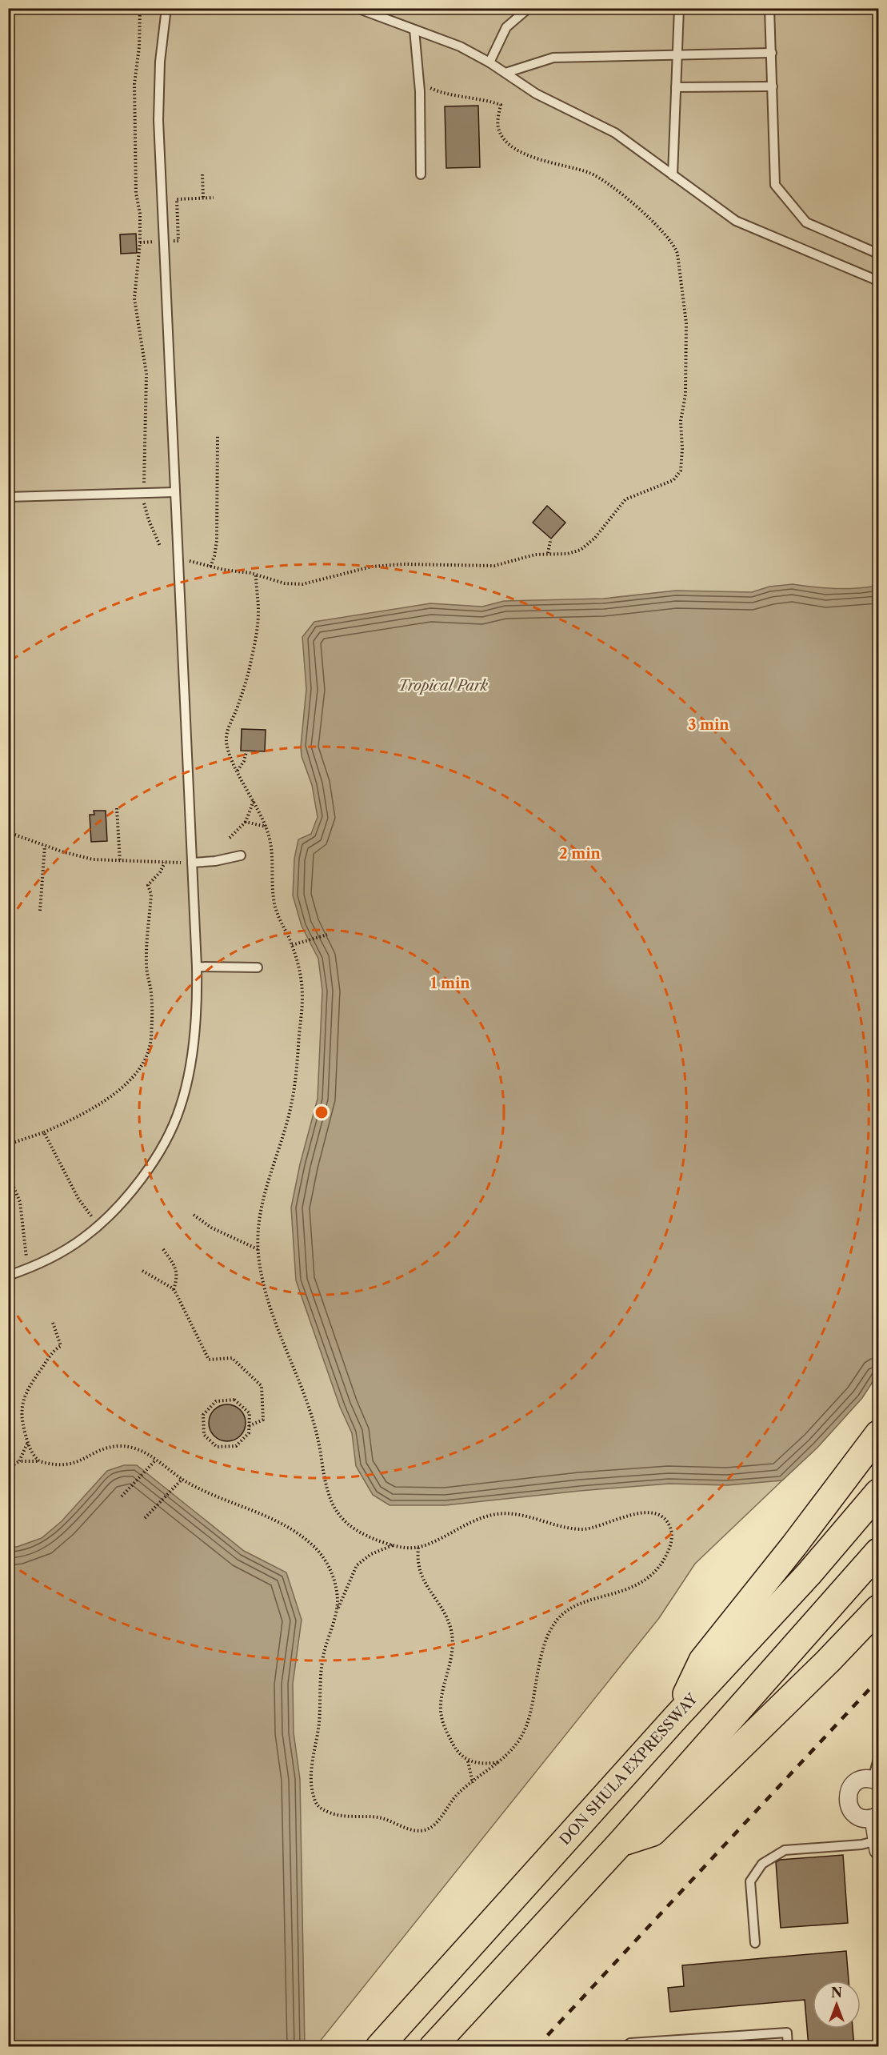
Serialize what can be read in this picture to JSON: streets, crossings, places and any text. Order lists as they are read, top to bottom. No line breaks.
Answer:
{"streets":{"highway":["DON SHULA EXPRESSWAY"]},"parks":["Tropical Park"],"north":"top","rings":["3 min","2 min","1 min"]}
